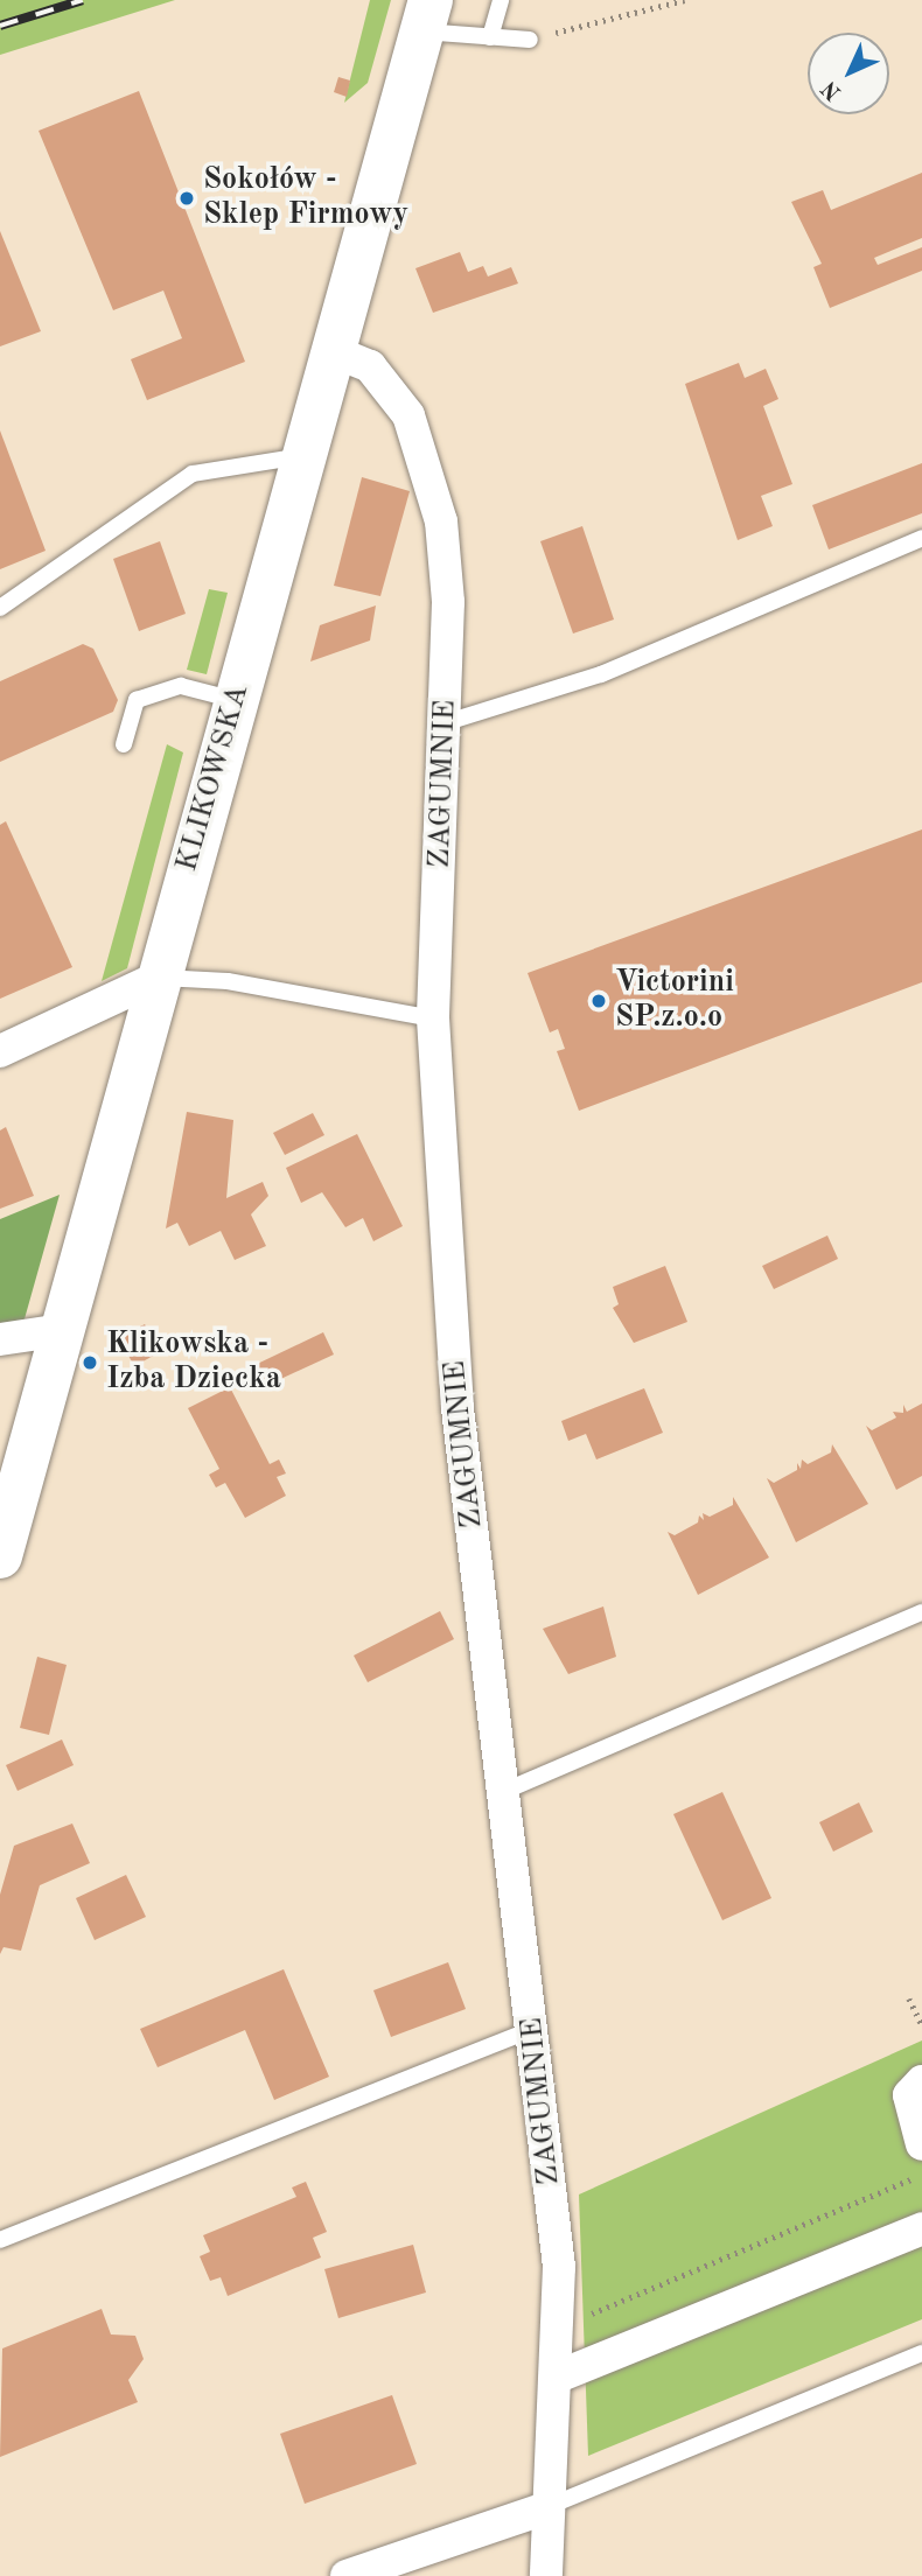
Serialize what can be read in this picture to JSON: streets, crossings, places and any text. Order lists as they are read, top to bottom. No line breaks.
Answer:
{"streets":{"street":["KLIKOWSKA","ZAGUMNIE"]},"crossings":[["KLIKOWSKA","ZAGUMNIE"]],"places":["Sokołów - Sklep Firmowy","Victorini SP.z.o.o","Klikowska - Izba Dziecka"],"north":"bottom left"}
